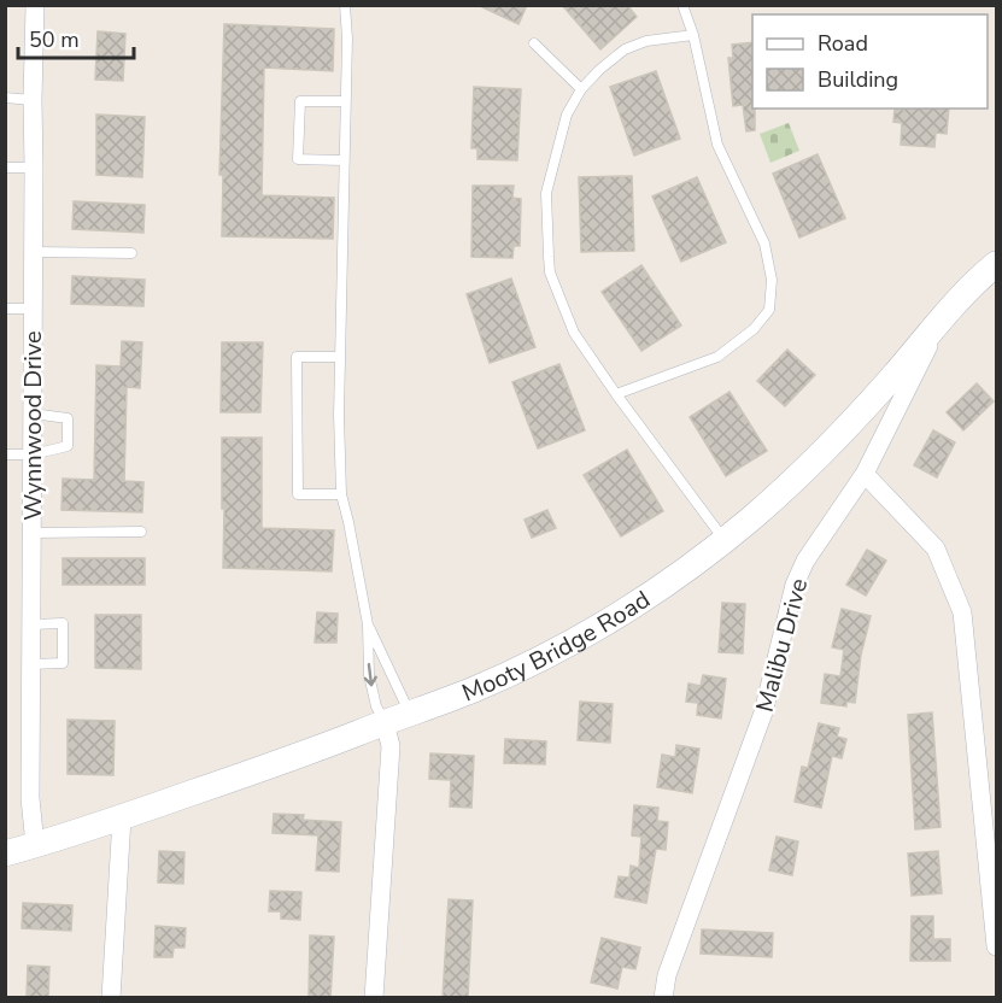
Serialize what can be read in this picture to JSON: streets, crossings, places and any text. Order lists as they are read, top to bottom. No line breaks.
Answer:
{"streets":{"main road":["Mooty Bridge Road"],"street":["Wynnwood Drive","Malibu Drive"]},"crossings":[["Wynnwood Drive","Mooty Bridge Road"],["Mooty Bridge Road","Malibu Drive"]],"legend":["Road","Building"],"scale_bar":"50 m"}
